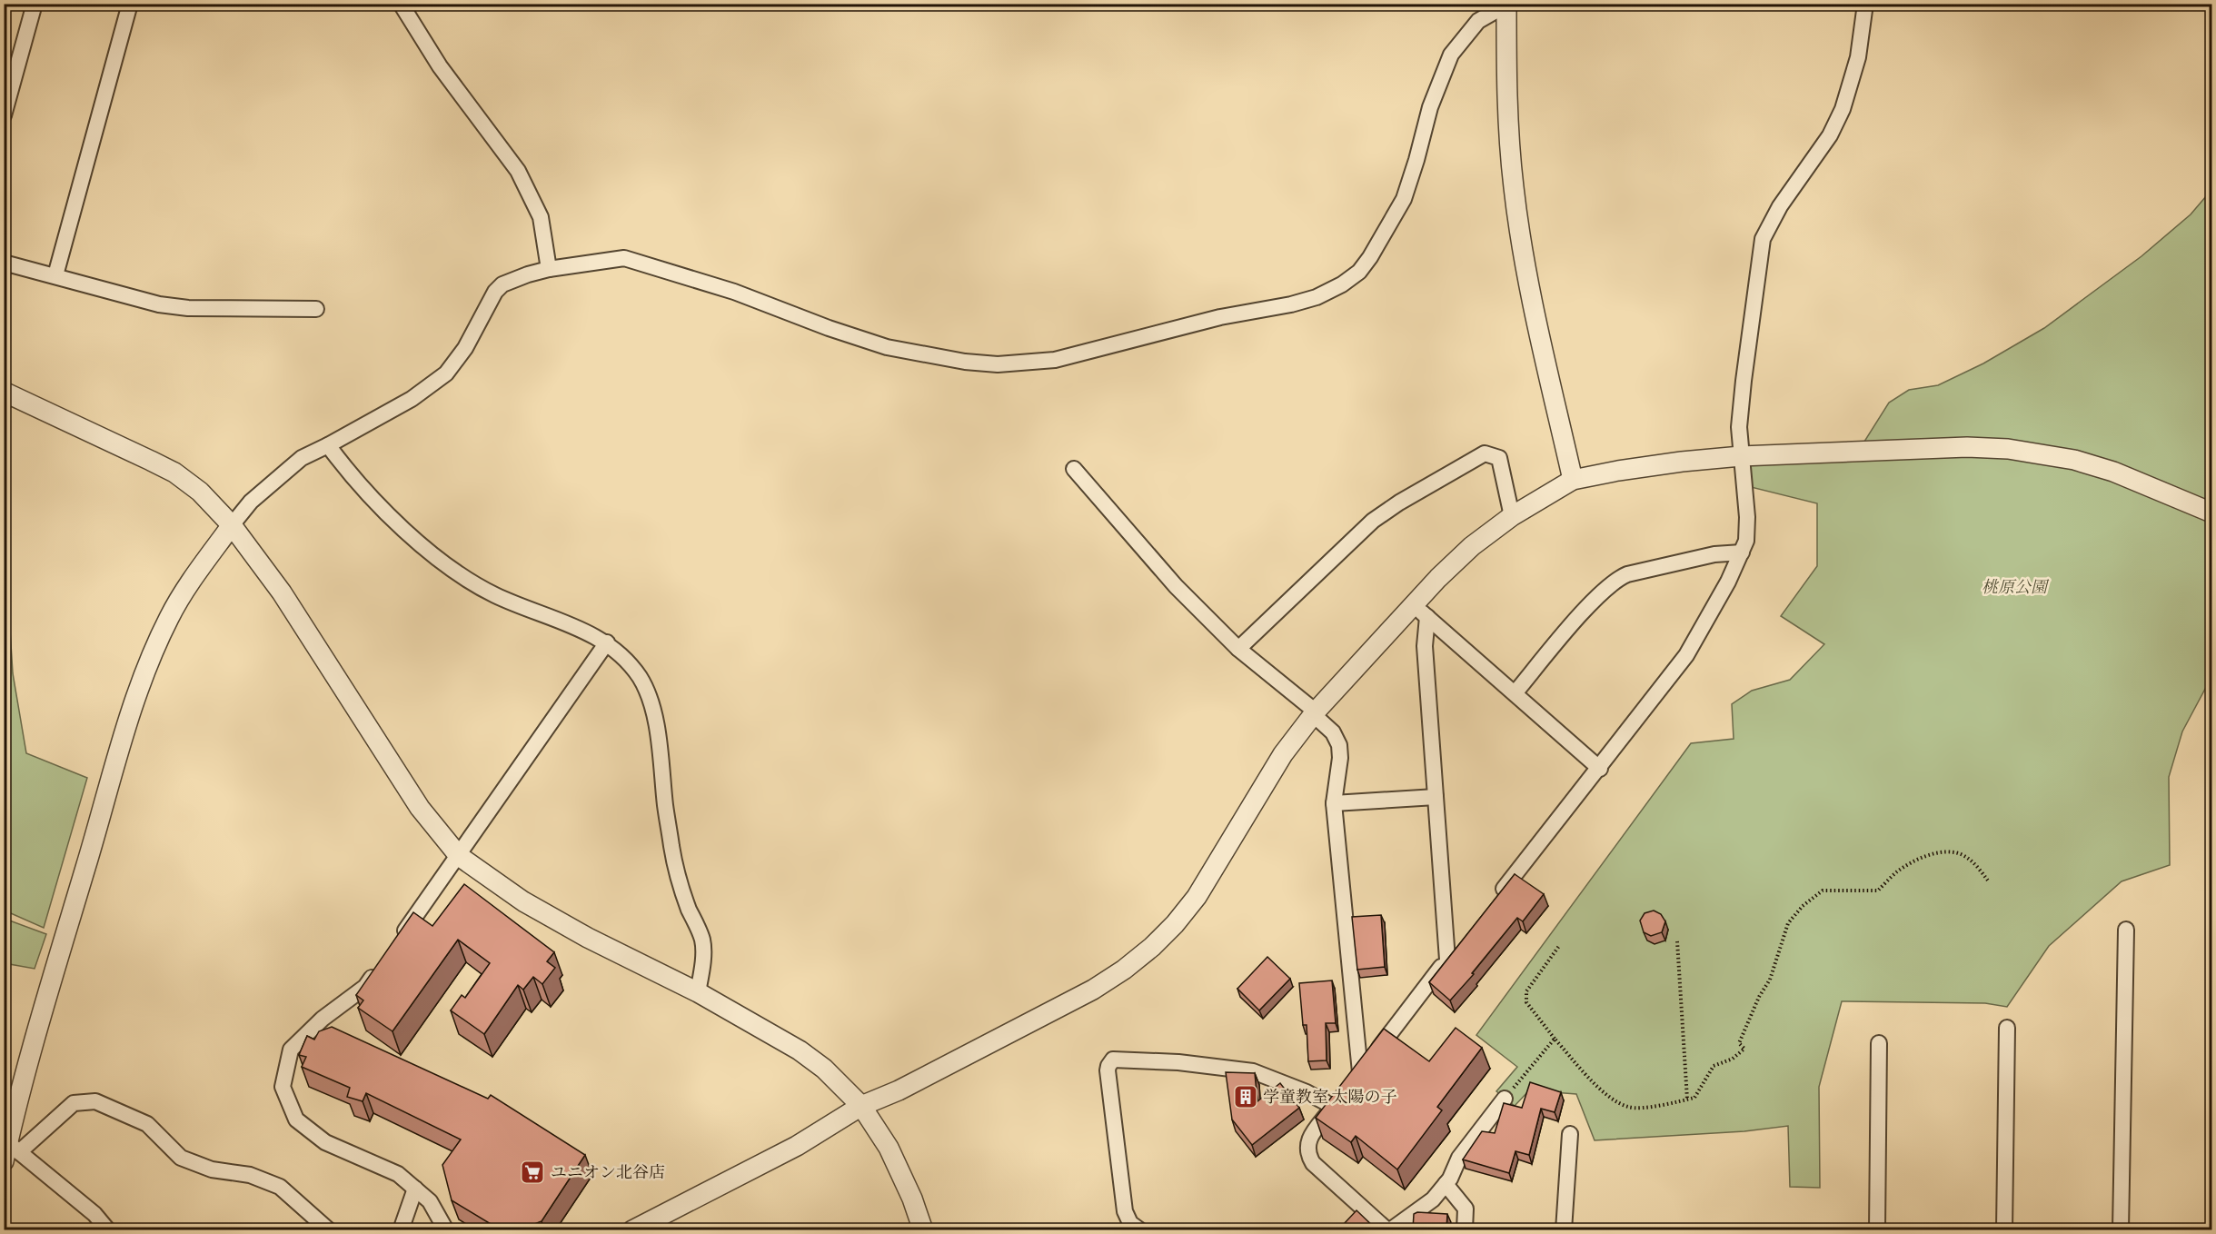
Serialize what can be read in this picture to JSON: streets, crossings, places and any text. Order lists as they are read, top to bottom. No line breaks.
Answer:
{"parks":["桃原公園"],"places":{"building":["学童教室 太陽の子"],"supermarket":["ユニオン北谷店"]}}
